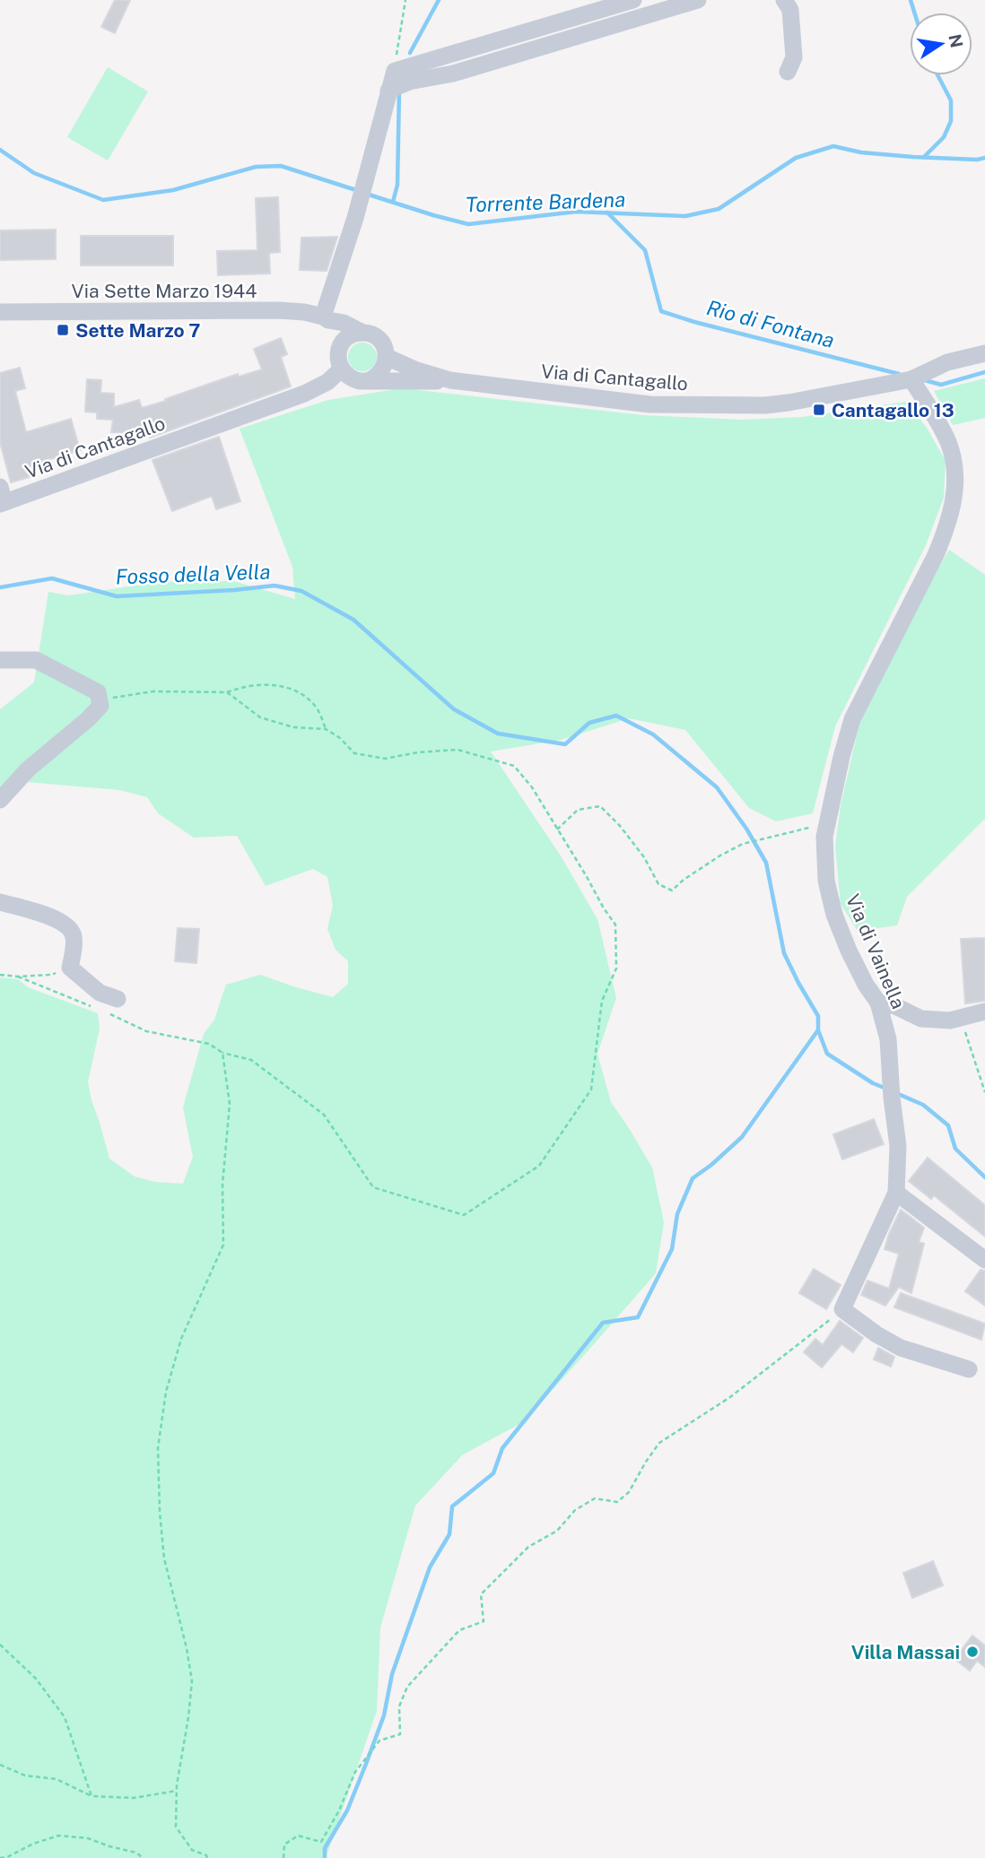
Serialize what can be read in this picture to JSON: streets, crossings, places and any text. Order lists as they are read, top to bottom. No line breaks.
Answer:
{"streets":{"street":["Via Sette Marzo 1944","Via di Cantagallo","Via di Vainella"]},"crossings":[["Via Sette Marzo 1944","Via di Cantagallo"],["Via di Cantagallo","Via di Vainella"]],"water":["Torrente Bardena","Rio di Fontana","Fosso della Vella"],"places":{"transit":["Sette Marzo 7","Cantagallo 13"],"other":["Villa Massai"]},"north":"right"}
